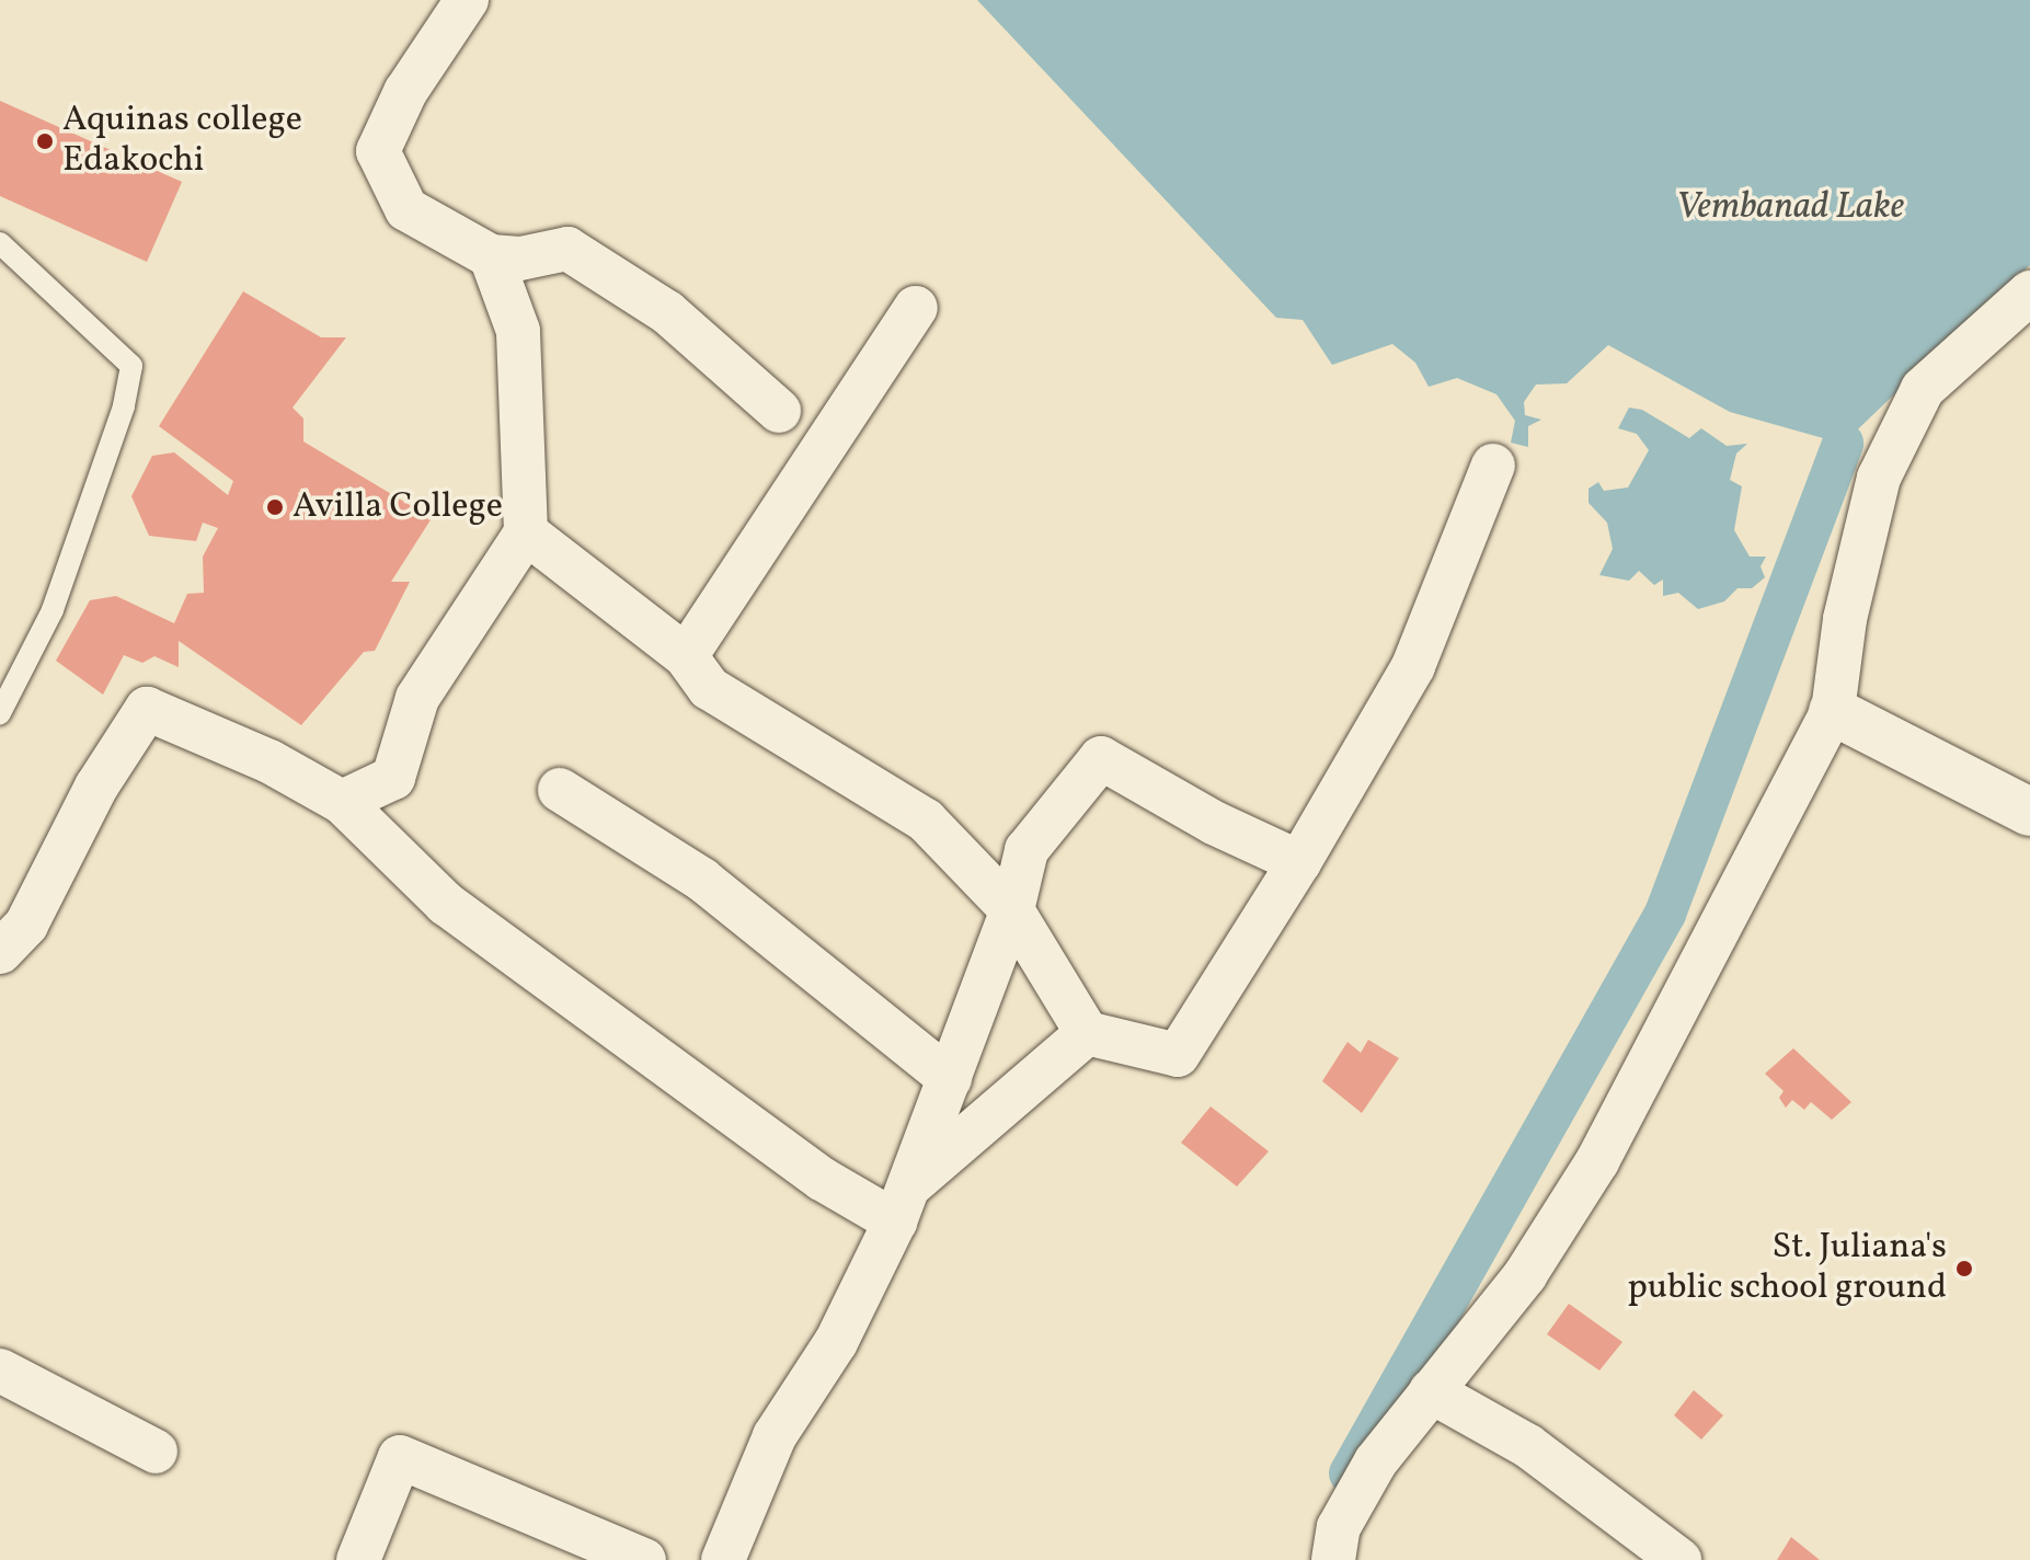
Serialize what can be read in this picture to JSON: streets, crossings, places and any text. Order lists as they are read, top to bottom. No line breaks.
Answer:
{"water":["Vembanad Lake"],"places":["Aquinas college Edakochi","Avilla College","St. Juliana's public school ground"]}
